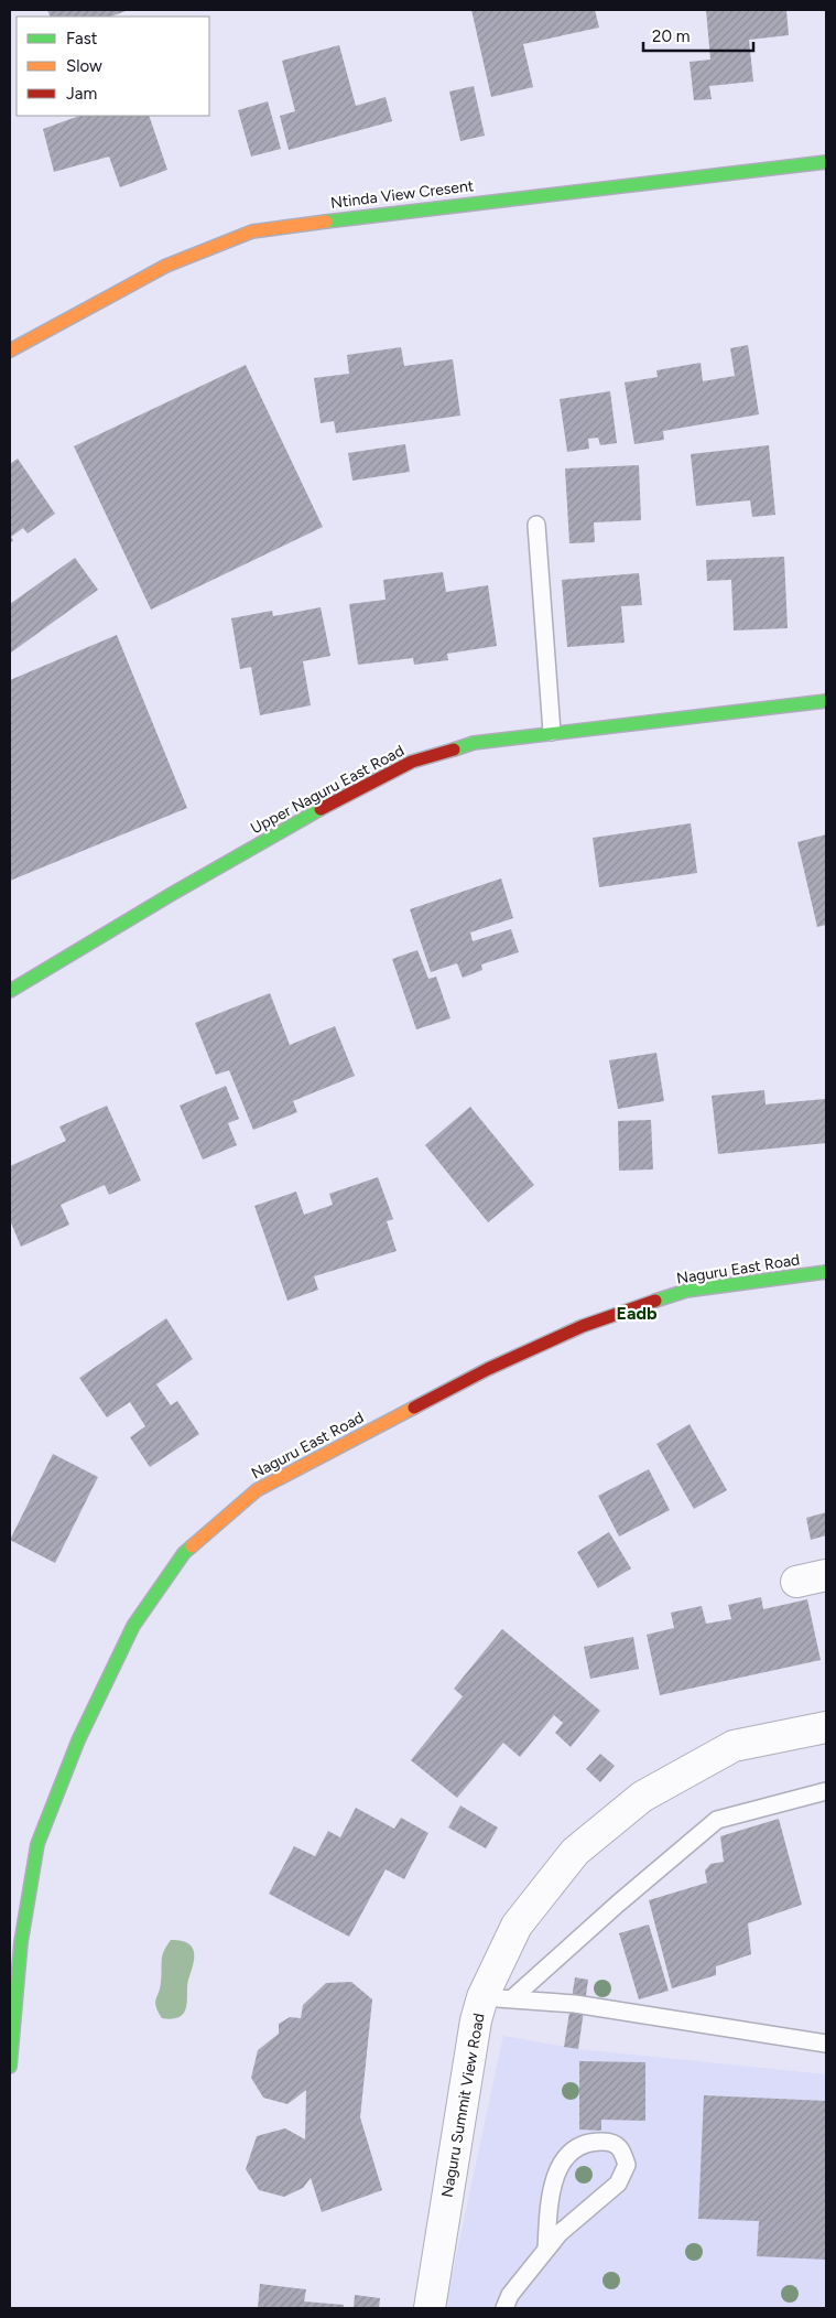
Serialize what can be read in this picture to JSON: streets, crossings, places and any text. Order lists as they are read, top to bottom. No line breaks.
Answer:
{"streets":{"street":["Ntinda View Cresent","Upper Naguru East Road","Naguru East Road","Naguru Summit View Road"]},"districts":["Eadb"],"legend":["Fast","Slow","Jam"],"scale_bar":"20 m"}
